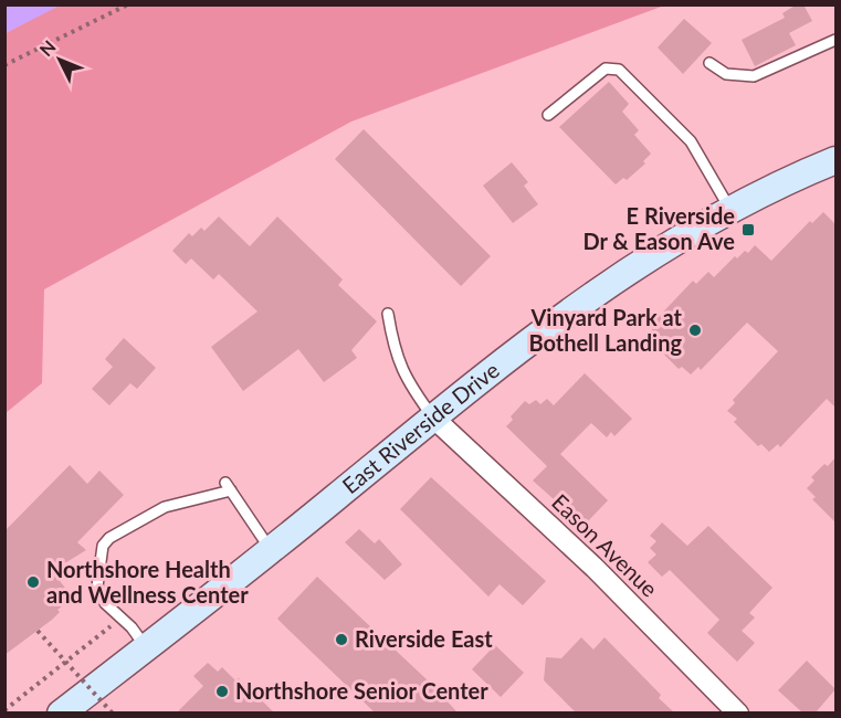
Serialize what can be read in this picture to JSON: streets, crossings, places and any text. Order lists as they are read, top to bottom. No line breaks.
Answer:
{"streets":{"main road":["East Riverside Drive"],"street":["Eason Avenue"]},"crossings":[["East Riverside Drive","Eason Avenue"]],"places":{"transit":["E Riverside Dr & Eason Ave"],"other":["Vinyard Park at Bothell Landing","Northshore Health and Wellness Center","Riverside East","Northshore Senior Center"]},"north":"top left"}
